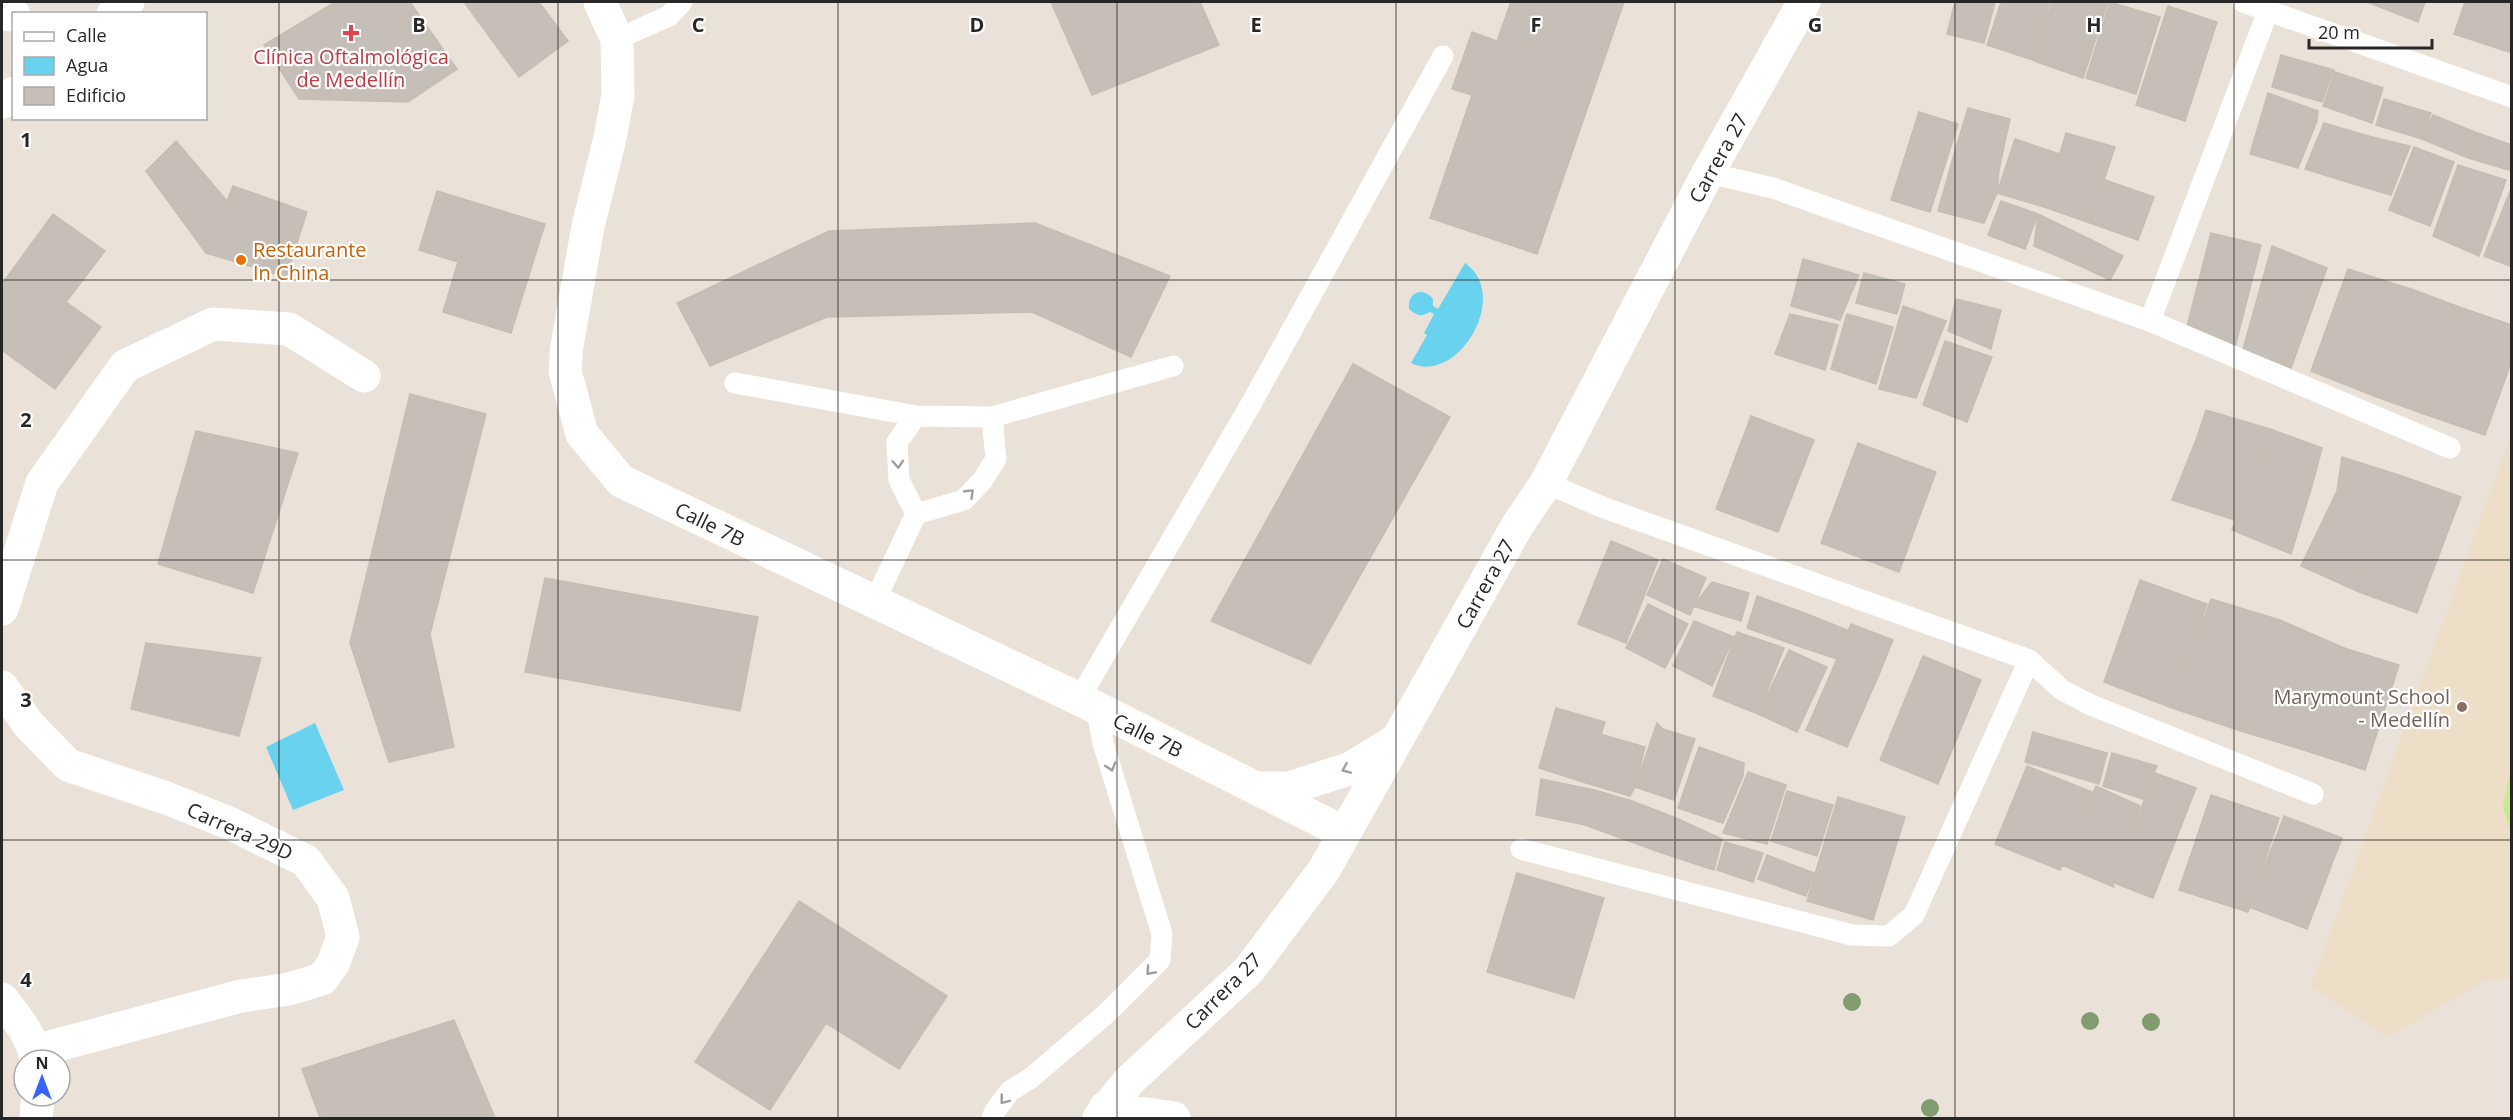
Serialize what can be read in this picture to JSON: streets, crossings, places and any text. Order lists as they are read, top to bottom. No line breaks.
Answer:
{"streets":{"street":["Carrera 27","Calle 7B","Carrera 29D"]},"crossings":[["Carrera 27","Calle 7B"]],"places":{"health":["Clínica Oftalmológica de Medellín"],"other":["Restaurante In China","Marymount School - Medellín"]},"legend":["Calle","Agua","Edificio"],"scale_bar":"20 m","north":"top","grid":{"columns":["B","C","D","E","F","G","H"],"rows":["1","2","3","4"]}}
